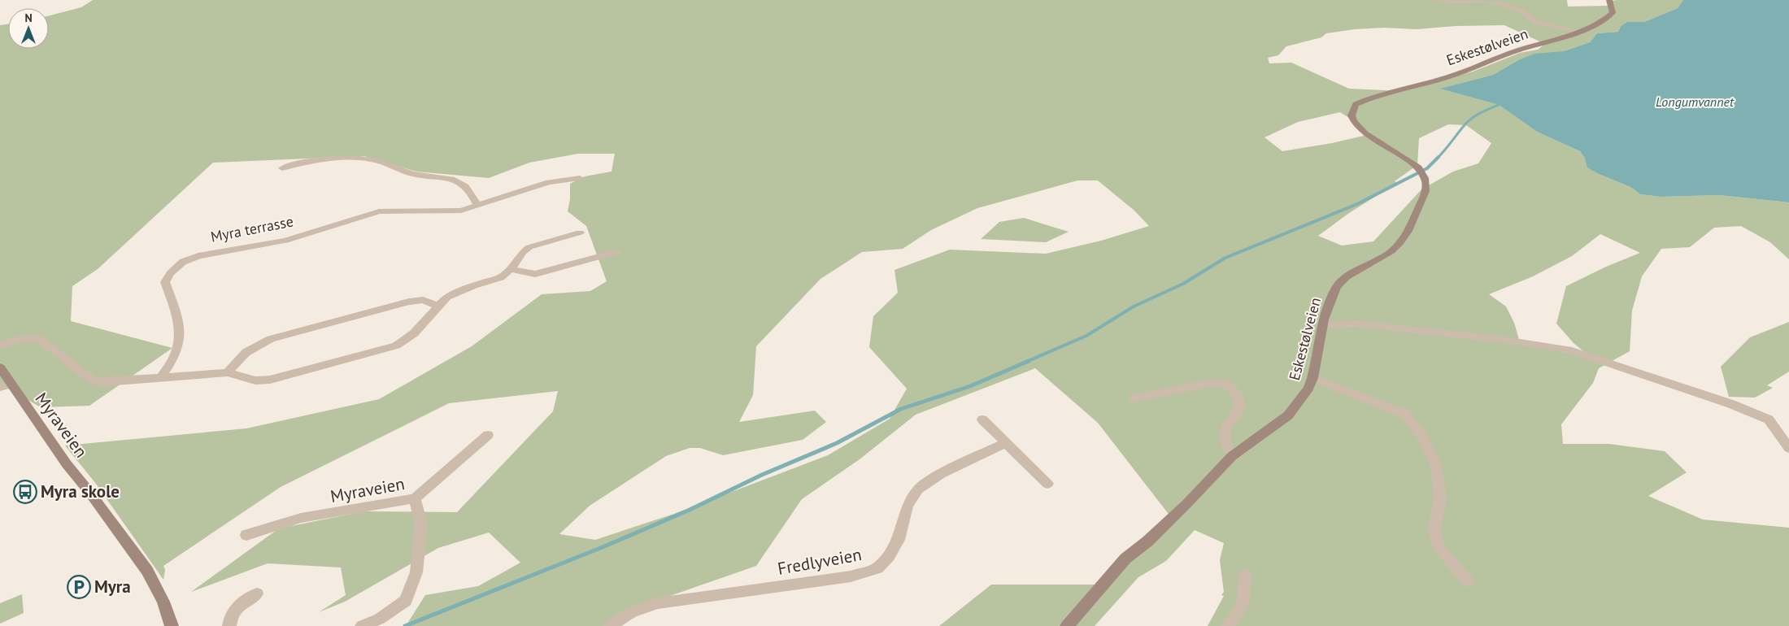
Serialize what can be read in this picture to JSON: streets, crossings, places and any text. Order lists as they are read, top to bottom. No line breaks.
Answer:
{"streets":{"main road":["Eskestølveien","Myraveien"],"street":["Myra terrasse","Fredlyveien"]},"water":["Longumvannet"],"places":{"bus stop":["Myra skole"],"parking":["Myra"]},"north":"top"}
